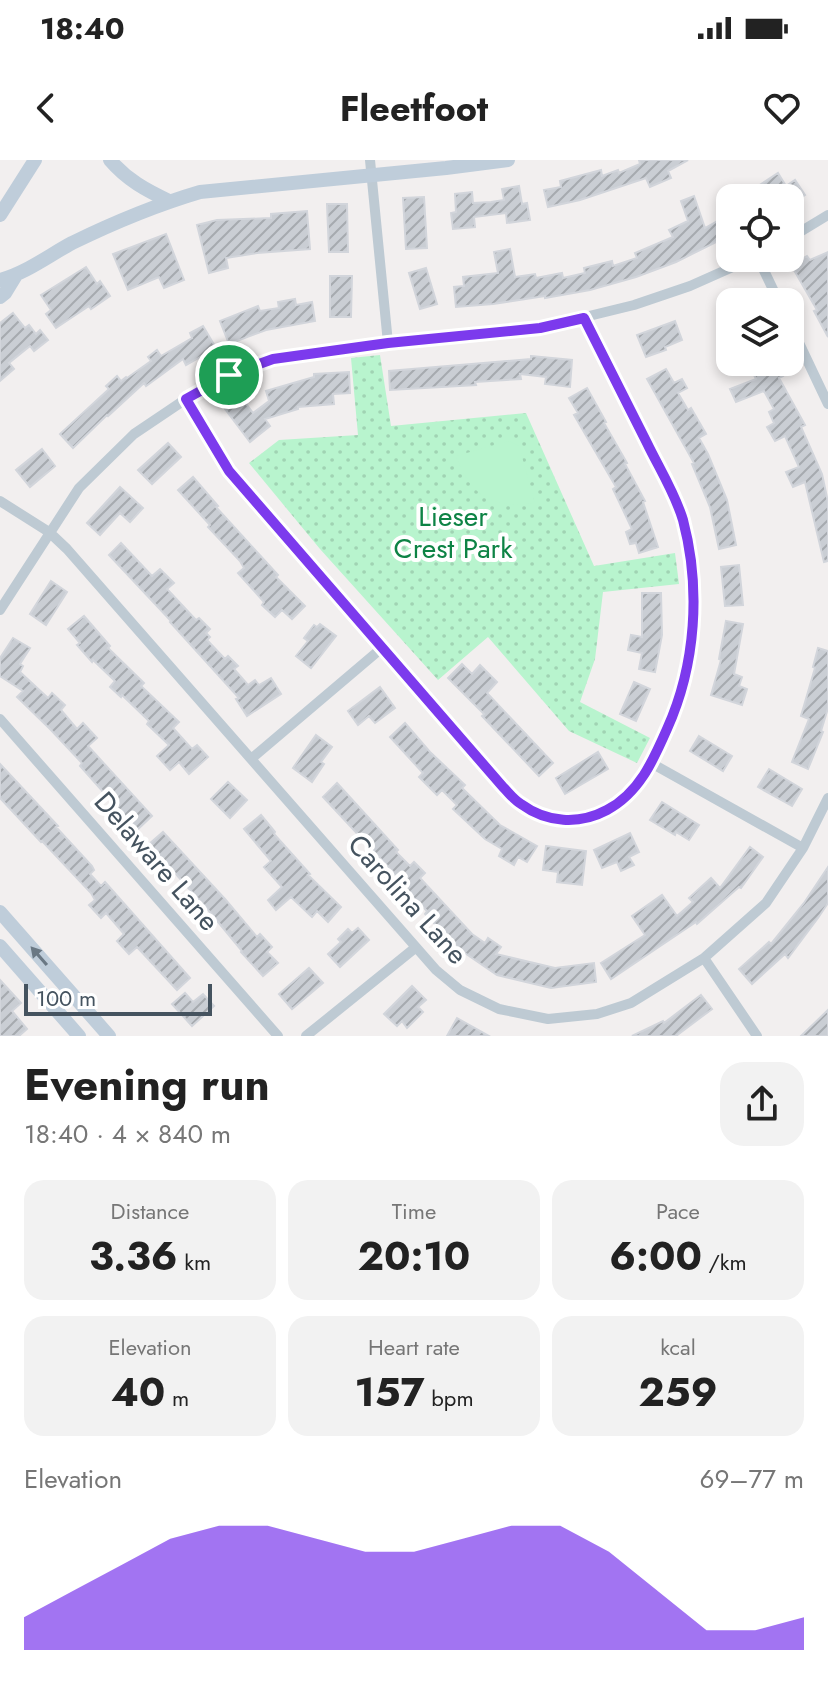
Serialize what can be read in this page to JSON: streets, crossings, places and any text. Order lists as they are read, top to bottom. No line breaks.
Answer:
{"streets":{"street":["Delaware Lane","Carolina Lane"]},"parks":["Lieser Crest Park"],"scale_bar":"100 m","page":{"status":"18:40","header":"Fleetfoot","scale":"100 m","heading":["Evening run","18:40 · 4 × 840 m"],"stats":[["Distance","3.36 km"],["Time","20:10"],["Pace","6:00 /km"],["Elevation","40 m"],["Heart rate","157 bpm"],["kcal","259"]],"chart":["Elevation","69–77 m"]}}
